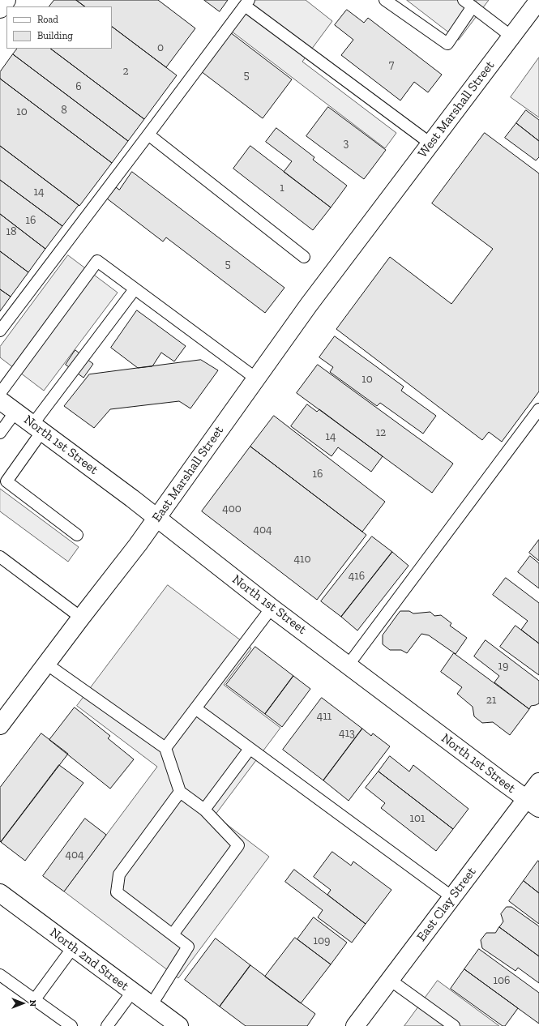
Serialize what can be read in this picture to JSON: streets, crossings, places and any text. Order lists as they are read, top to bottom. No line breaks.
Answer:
{"streets":{"street":["West Marshall Street","North 1st Street","East Marshall Street","East Clay Street","North 2nd Street"]},"crossings":[["West Marshall Street","East Marshall Street"],["North 1st Street","East Marshall Street"],["North 1st Street","East Clay Street"]],"house_numbers":["0","7","2","5","6","8","10","3","1","14","16","18","5","10","12","14","16","400","404","410","416","19","21","411","413","101","404","109","106"],"legend":["Road","Building"],"north":"right"}
